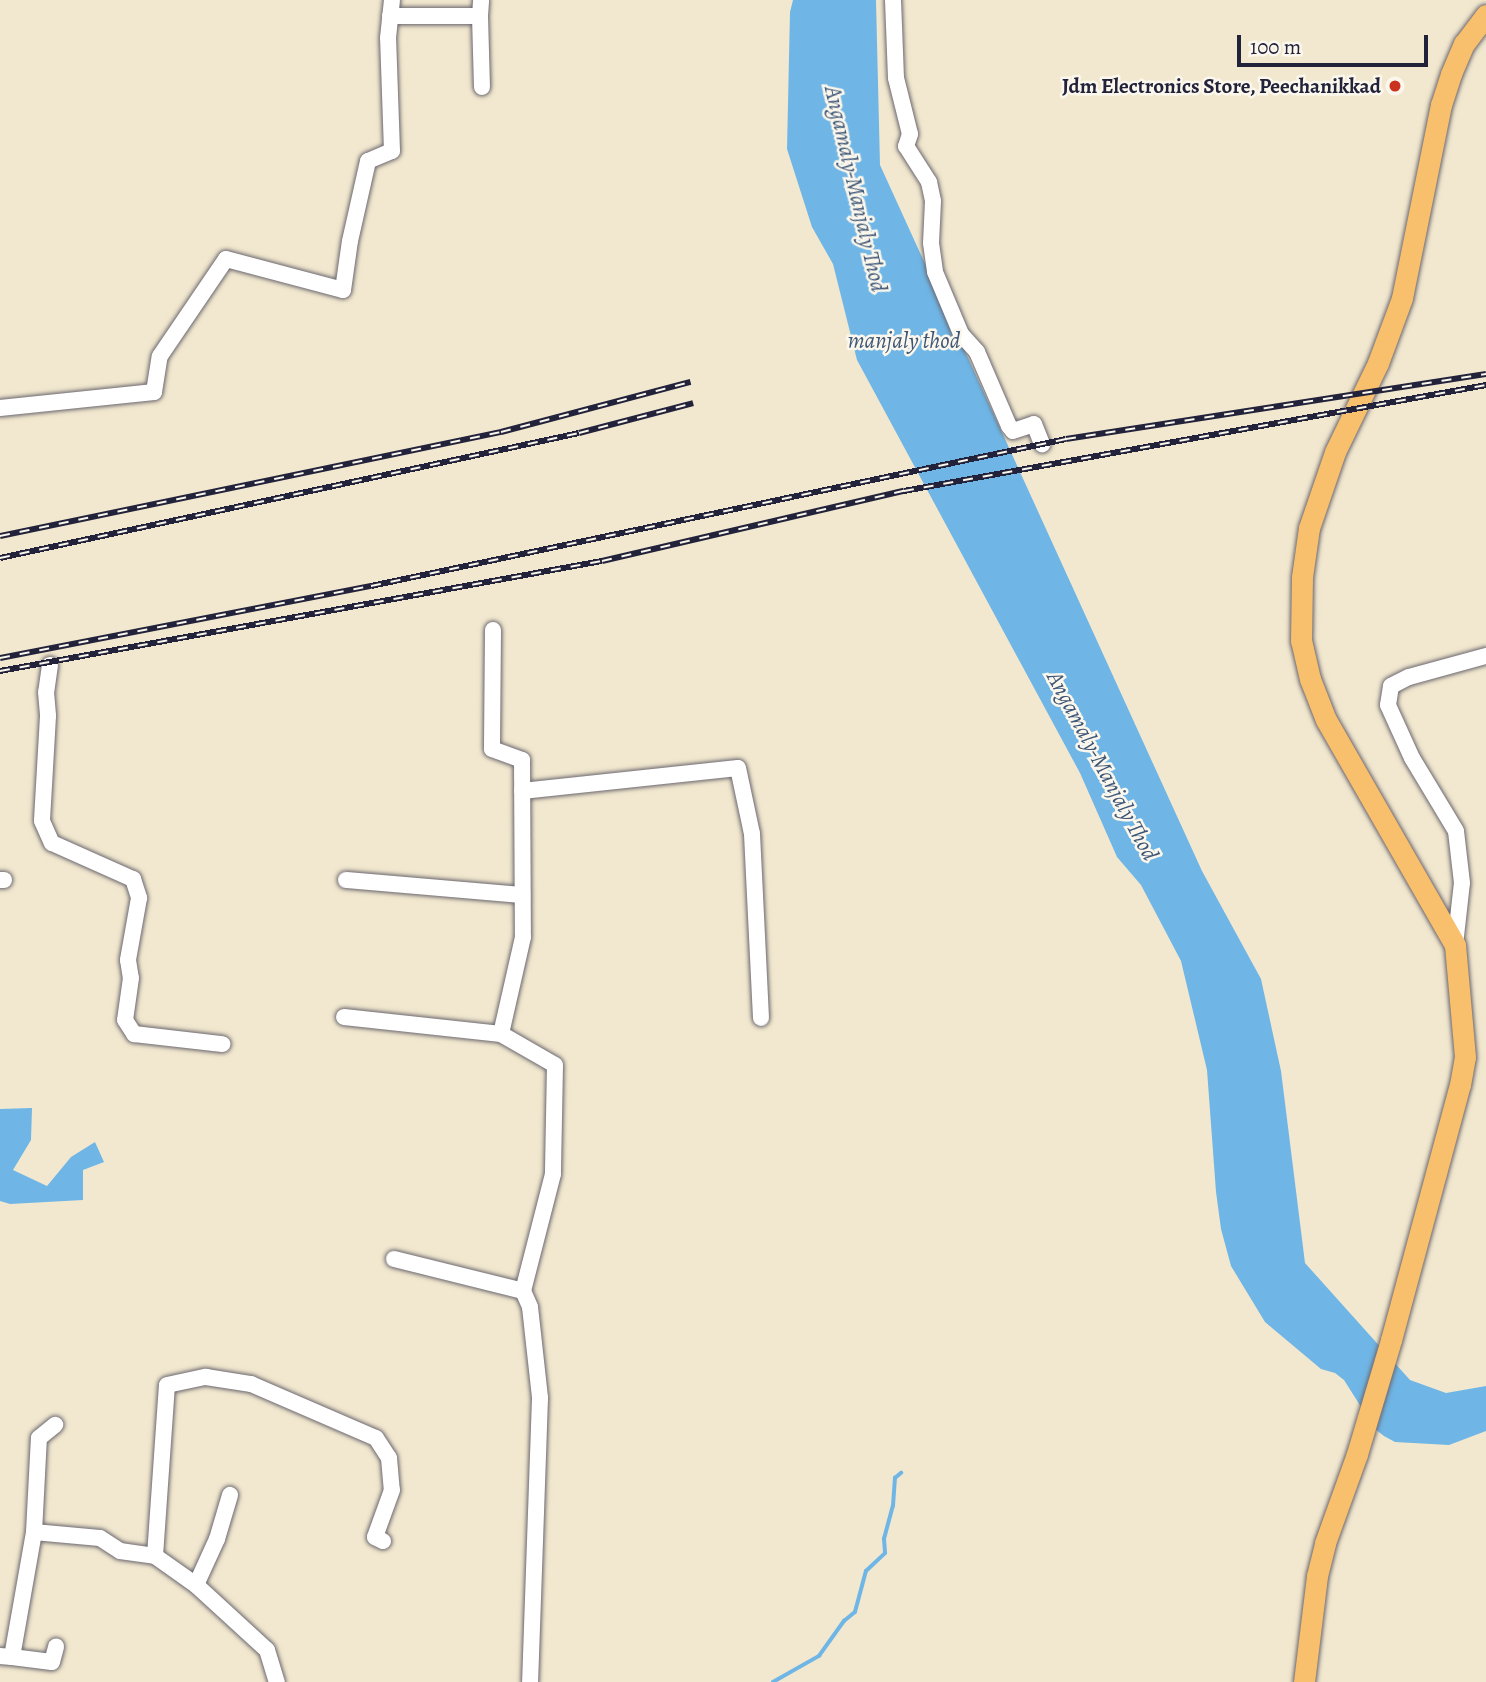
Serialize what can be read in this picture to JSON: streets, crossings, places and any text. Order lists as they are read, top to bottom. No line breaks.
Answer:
{"water":["Angamaly-Manjaly Thod","manjaly thod"],"places":["Jdm Electronics Store, Peechanikkad"],"scale_bar":"100 m"}
